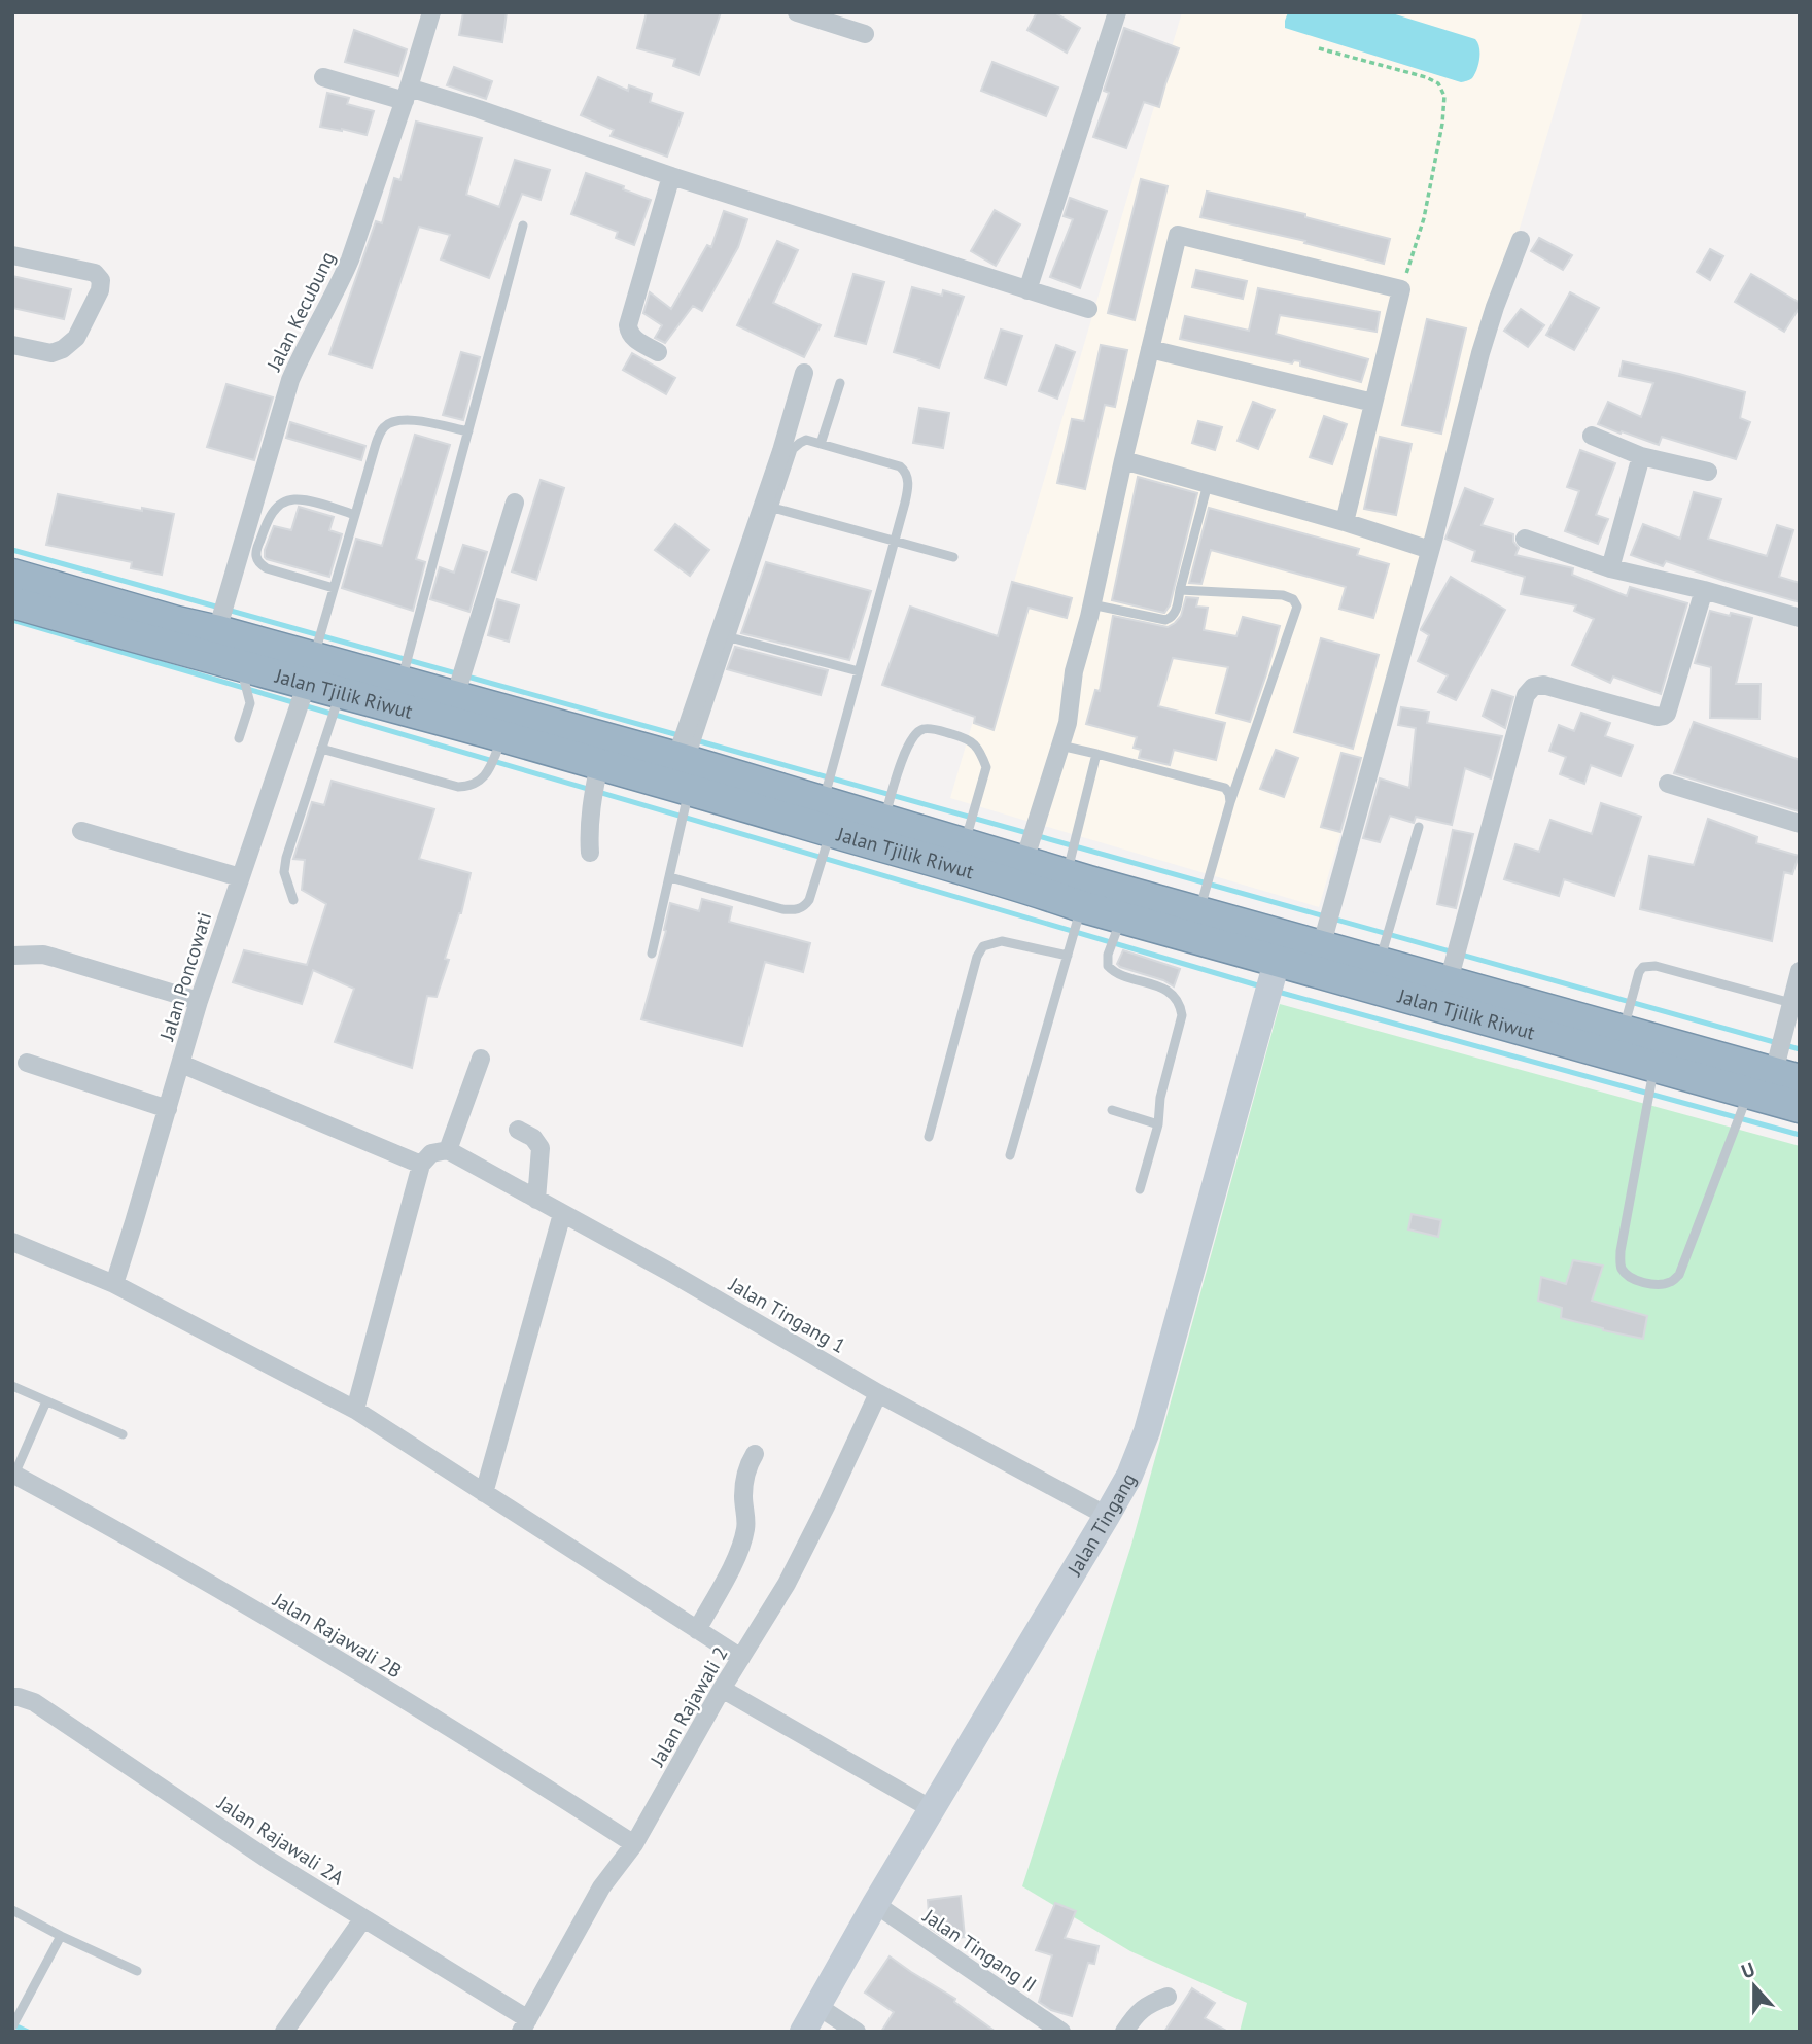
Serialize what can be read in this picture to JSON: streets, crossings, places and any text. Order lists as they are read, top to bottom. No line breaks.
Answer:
{"streets":{"highway":["Jalan Tjilik Riwut"],"main road":["Jalan Tingang"],"street":["Jalan Kecubung","Jalan Poncowati","Jalan Tingang 1","Jalan Rajawali 2B","Jalan Rajawali 2","Jalan Rajawali 2A","Jalan Tingang II"]},"crossings":[["Jalan Kecubung","Jalan Tjilik Riwut"],["Jalan Tjilik Riwut","Jalan Poncowati"],["Jalan Tjilik Riwut","Jalan Tingang"],["Jalan Tingang 1","Jalan Tingang"],["Jalan Tingang 1","Jalan Rajawali 2"],["Jalan Tingang","Jalan Tingang II"],["Jalan Rajawali 2B","Jalan Rajawali 2"],["Jalan Rajawali 2","Jalan Rajawali 2A"]],"north":"top"}
